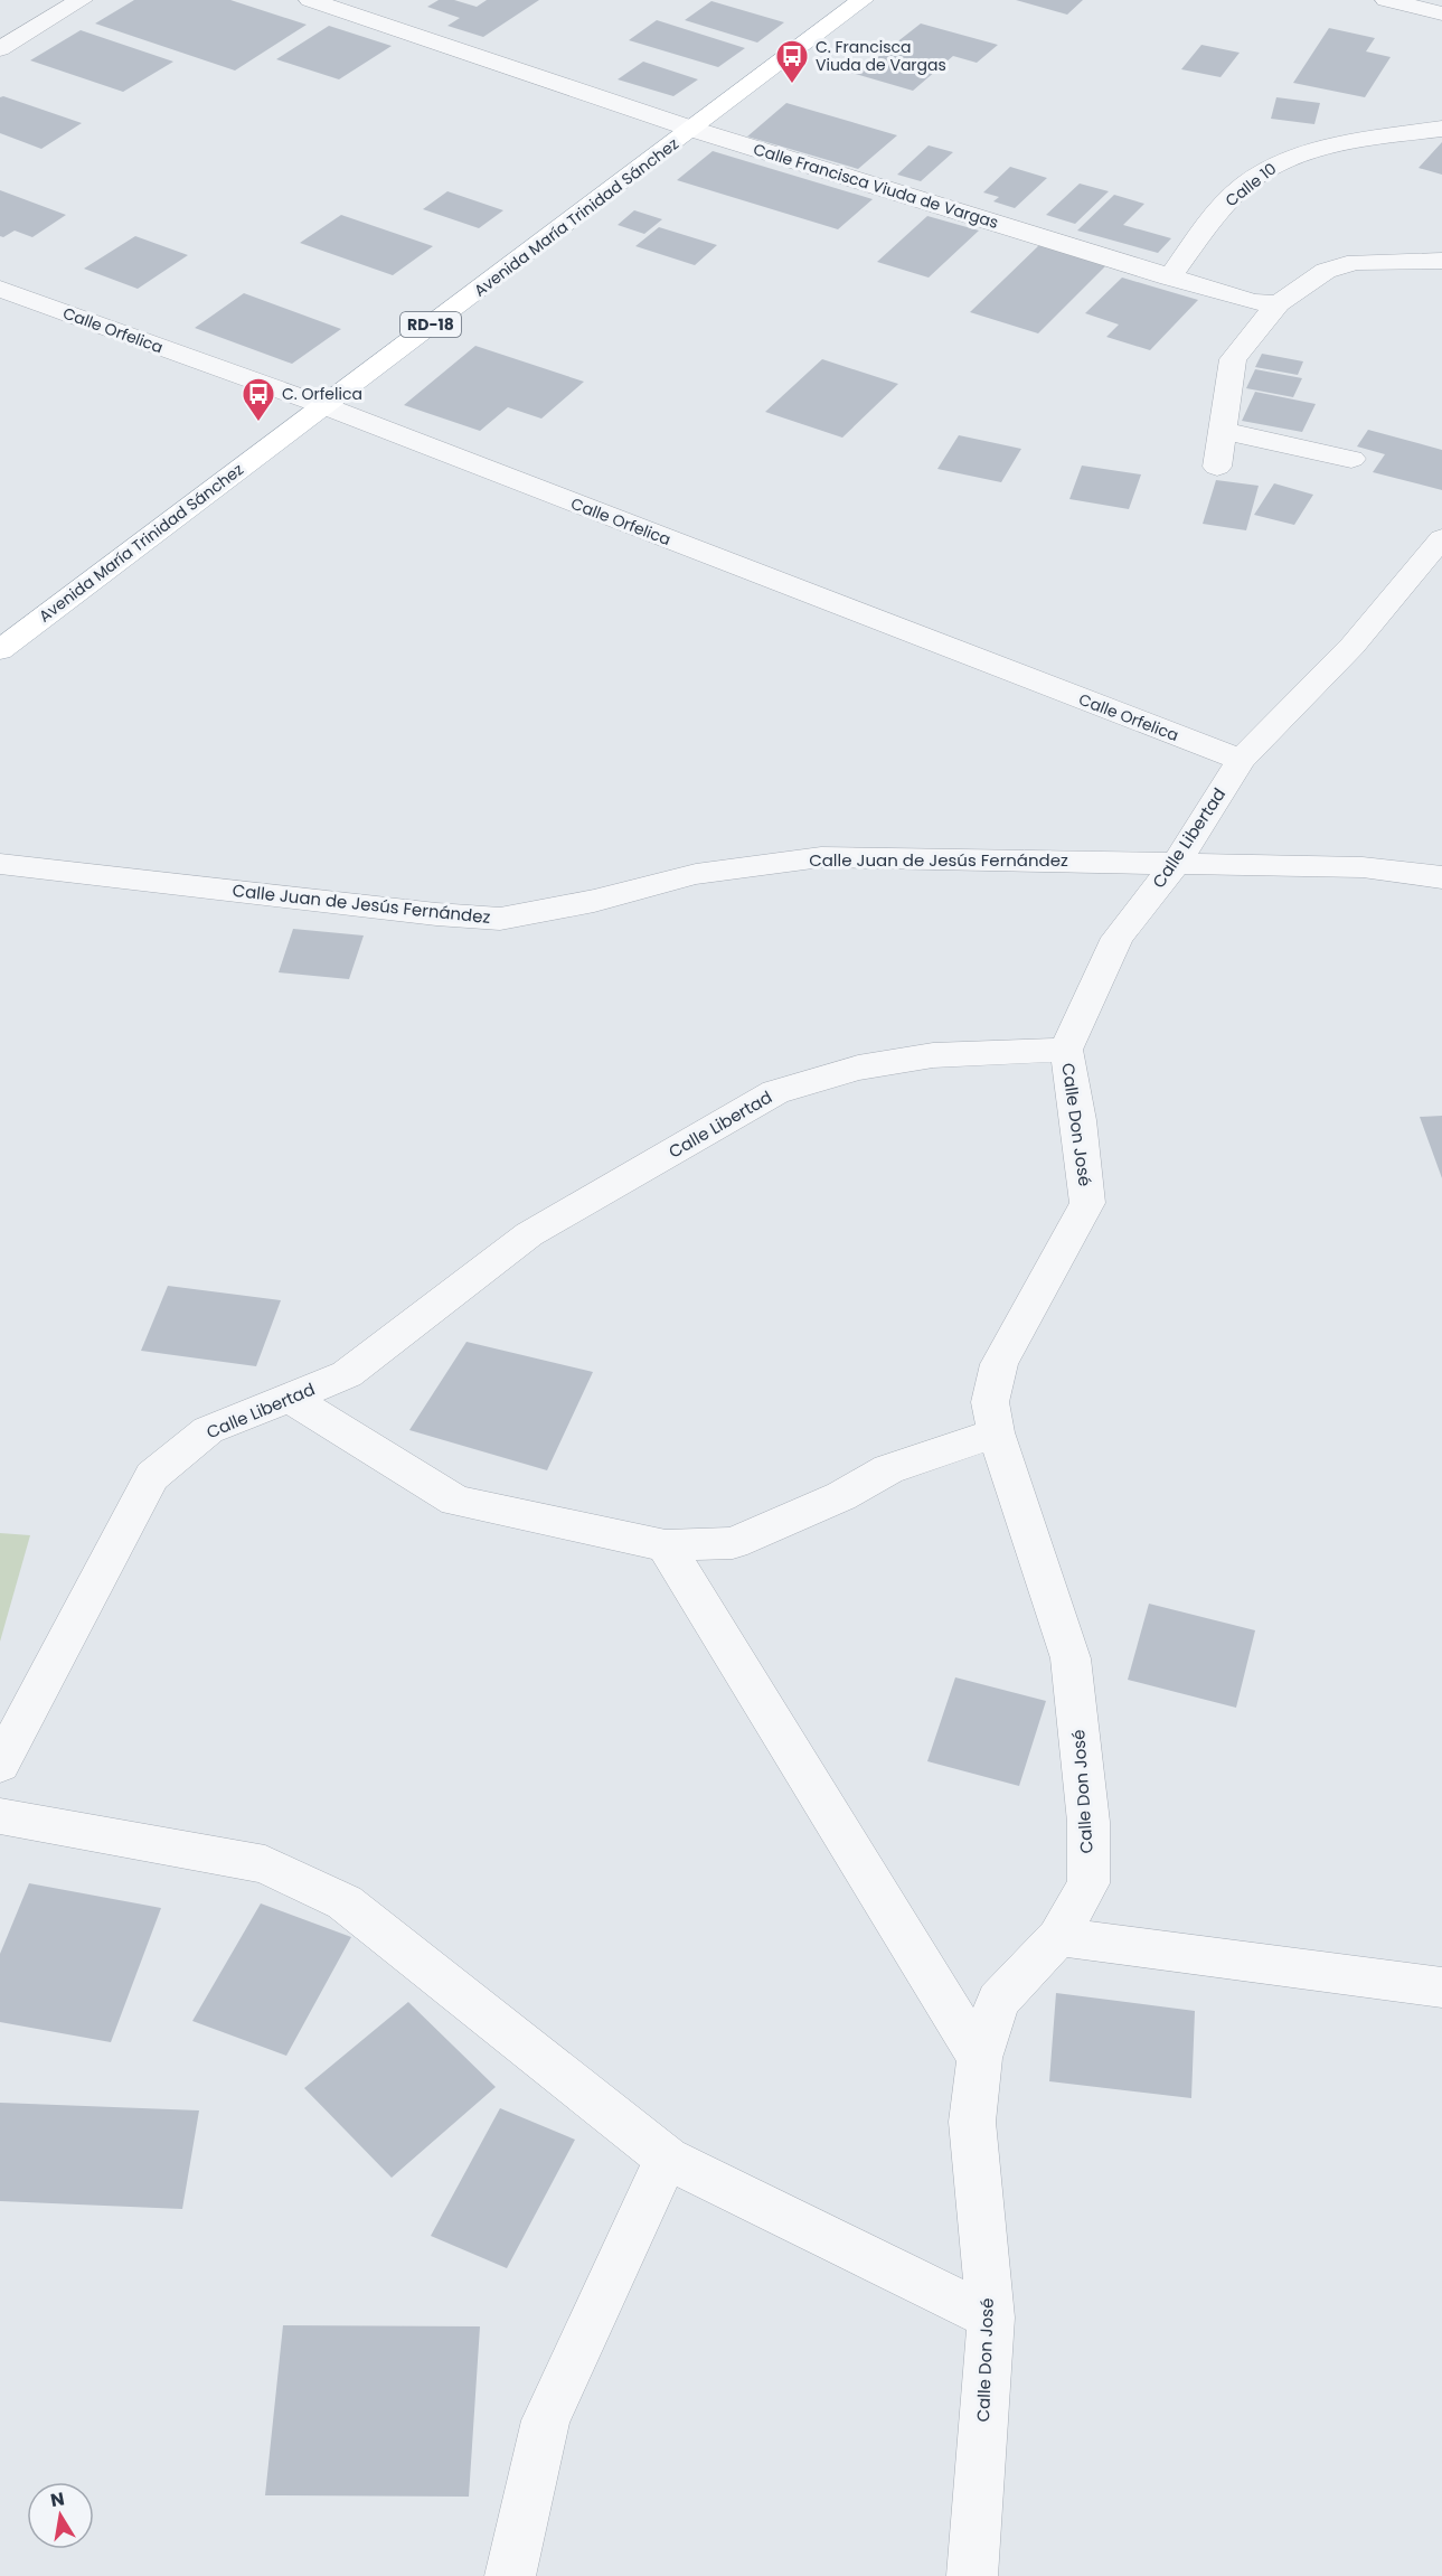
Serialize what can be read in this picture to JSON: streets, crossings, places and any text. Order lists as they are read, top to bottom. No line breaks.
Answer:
{"streets":{"main road":["Avenida María Trinidad Sánchez","RD-18"],"street":["Calle 10","Calle Francisca Viuda de Vargas","Calle Orfelica","Calle Libertad","Calle Juan de Jesús Fernández","Calle Don José"]},"crossings":[["Calle 10","Calle Francisca Viuda de Vargas"],["Calle Francisca Viuda de Vargas","Avenida María Trinidad Sánchez"],["Avenida María Trinidad Sánchez","Calle Orfelica"],["Calle Orfelica","Calle Libertad"],["Calle Libertad","Calle Juan de Jesús Fernández"],["Calle Libertad","Calle Don José"]],"places":{"bus stop":["C. Francisca Viuda de Vargas","C. Orfelica"]},"north":"top"}
